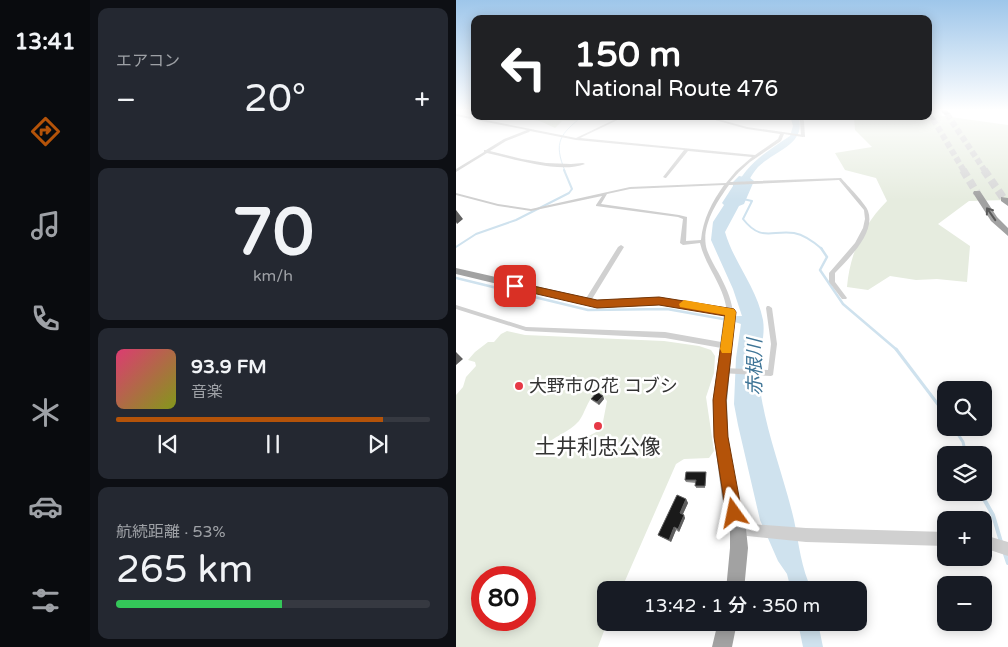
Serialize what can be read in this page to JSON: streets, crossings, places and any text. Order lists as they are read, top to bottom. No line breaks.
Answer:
{"water":["赤根川"],"places":["大野市の花 コブシ","土井利忠公像"],"page":{"tabs":"13:41","tile":["エアコン",["70","km/h"],["航続距離 · 53%","265 km"]],"turn":["150 m","National Route 476"],"heat":["−","20°","+"],"song":["93.9 FM","音楽"],"map_buttons":["+","−"],"limit":"80","trip":"13:42 · 1 分 · 350 m"}}
